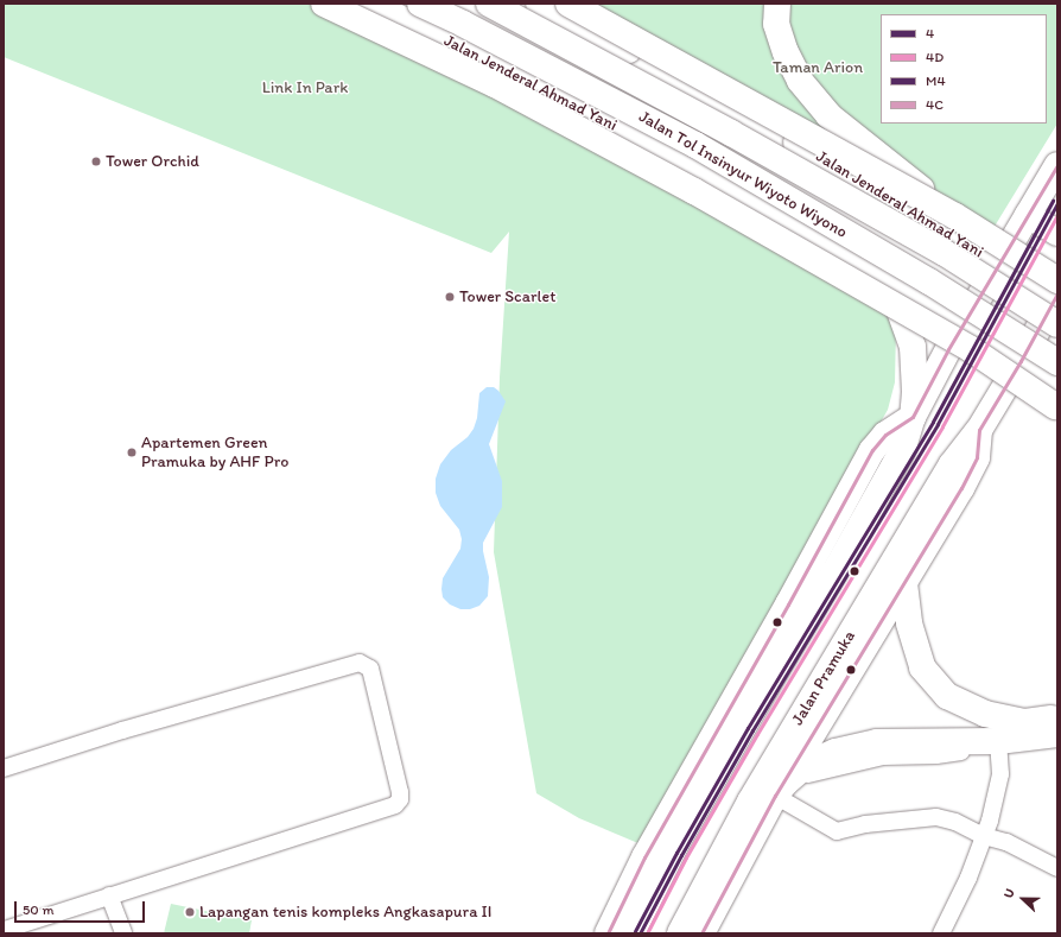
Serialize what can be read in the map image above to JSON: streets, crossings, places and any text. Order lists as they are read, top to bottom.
{
  "streets": {
    "main road": ["Jalan Jenderal Ahmad Yani", "Jalan Tol Insinyur Wiyoto Wiyono", "Jalan Pramuka"]
  },
  "crossings": [
    ["Jalan Jenderal Ahmad Yani", "Jalan Tol Insinyur Wiyoto Wiyono"],
    ["Jalan Jenderal Ahmad Yani", "Jalan Pramuka"],
    ["Jalan Tol Insinyur Wiyoto Wiyono", "Jalan Pramuka"]
  ],
  "parks": ["Taman Arion", "Link In Park"],
  "places": [
    "Tower Orchid",
    "Tower Scarlet",
    "Apartemen Green Pramuka by AHF Pro",
    "Lapangan tenis kompleks Angkasapura II"
  ],
  "lines": [
    "transit line 4C",
    "transit line M4",
    "transit line 4",
    "transit line 4D"
  ],
  "legend": [
    "4",
    "4D",
    "M4",
    "4C"
  ],
  "scale_bar": "50 m",
  "north": "left"
}
